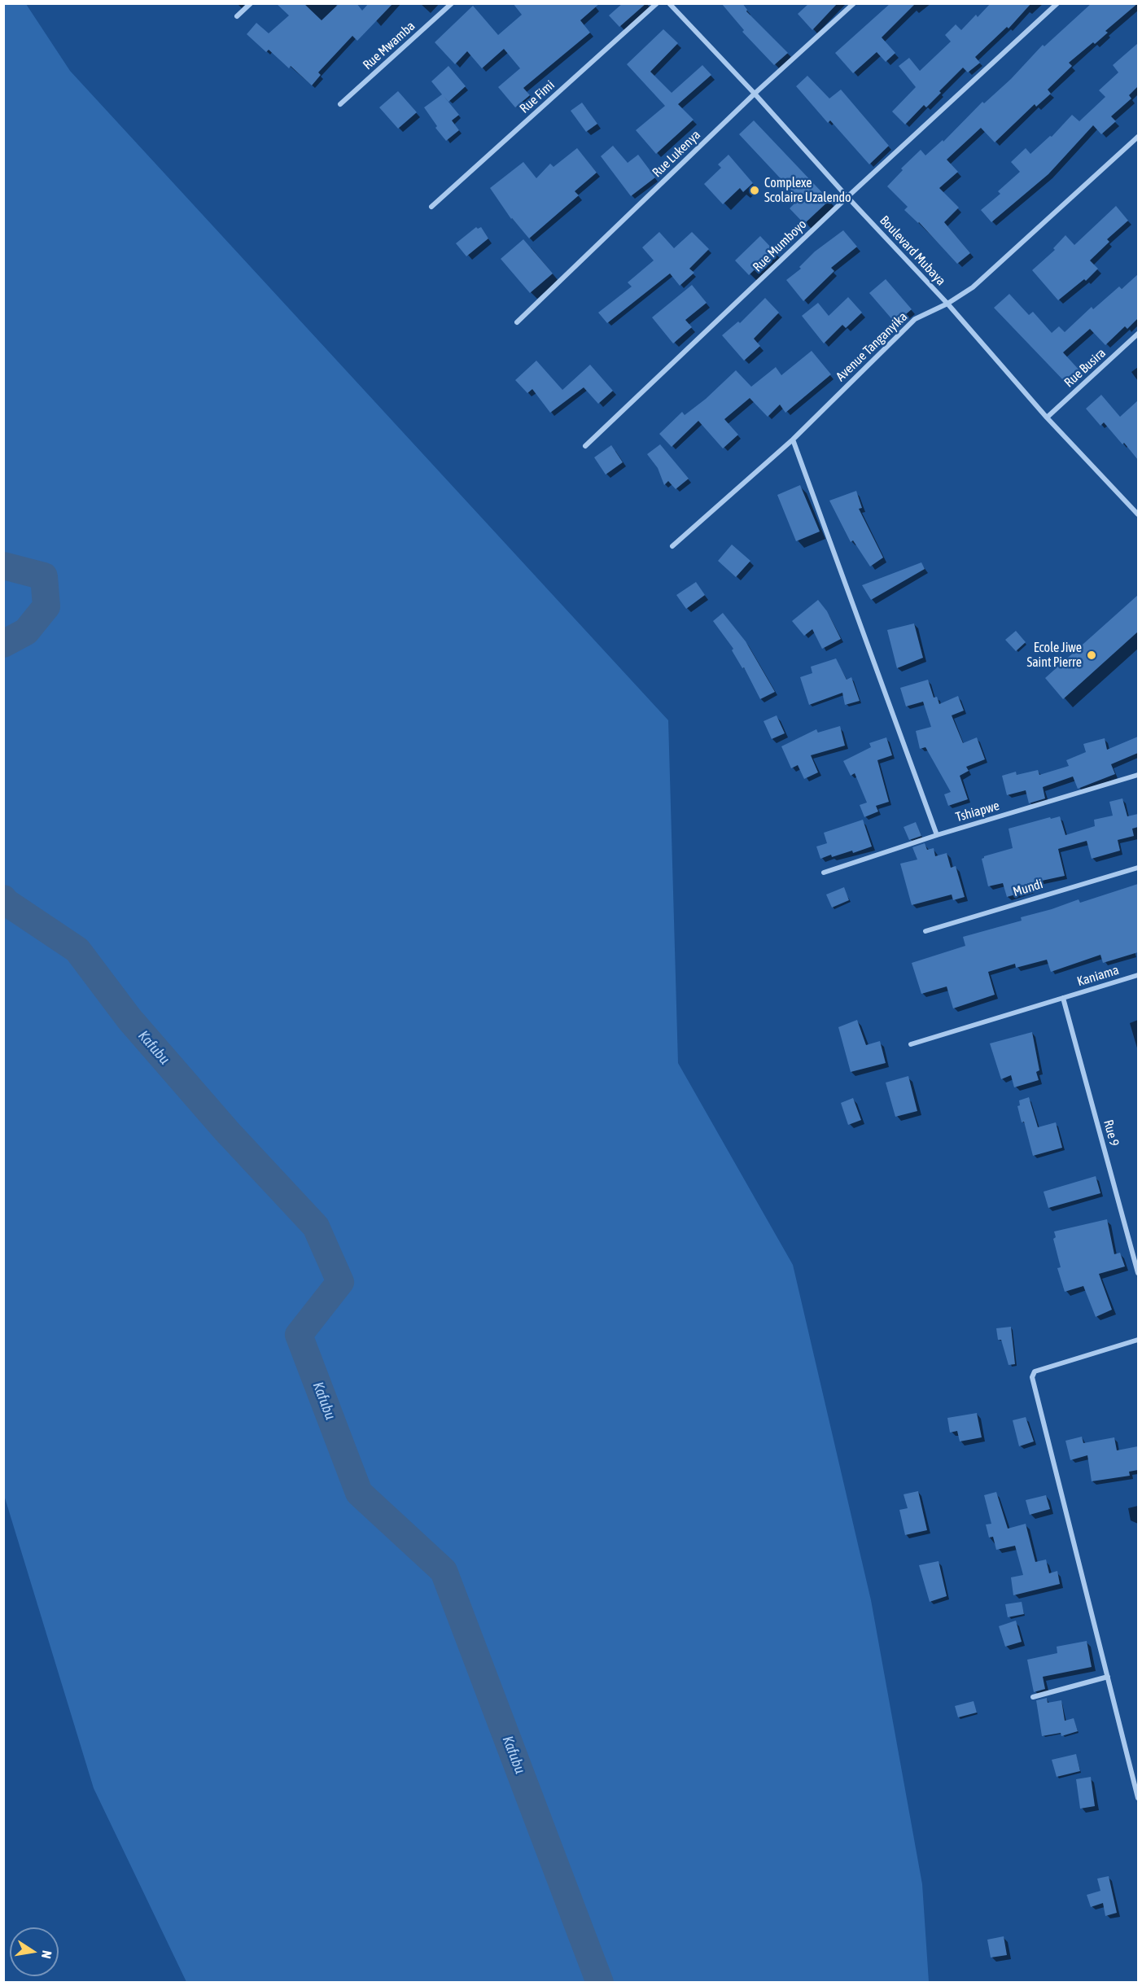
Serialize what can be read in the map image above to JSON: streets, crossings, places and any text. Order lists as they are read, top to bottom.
{
  "streets": {
    "street": [
      "Rue Mwamba",
      "Rue Fimi",
      "Rue Lukenya",
      "Rue Mumboyo",
      "Boulevard Mubaya",
      "Avenue Tanganyika",
      "Rue Busira",
      "Tshiapwe",
      "Mundi",
      "Kaniama",
      "Rue 9"
    ]
  },
  "crossings": [
    ["Rue Lukenya", "Boulevard Mubaya"],
    ["Rue Mumboyo", "Boulevard Mubaya"],
    ["Boulevard Mubaya", "Avenue Tanganyika"],
    ["Boulevard Mubaya", "Rue Busira"],
    ["Kaniama", "Rue 9"]
  ],
  "water": ["Kafubu"],
  "places": ["Complexe Scolaire Uzalendo", "Ecole Jiwe Saint Pierre"],
  "north": "right"
}
